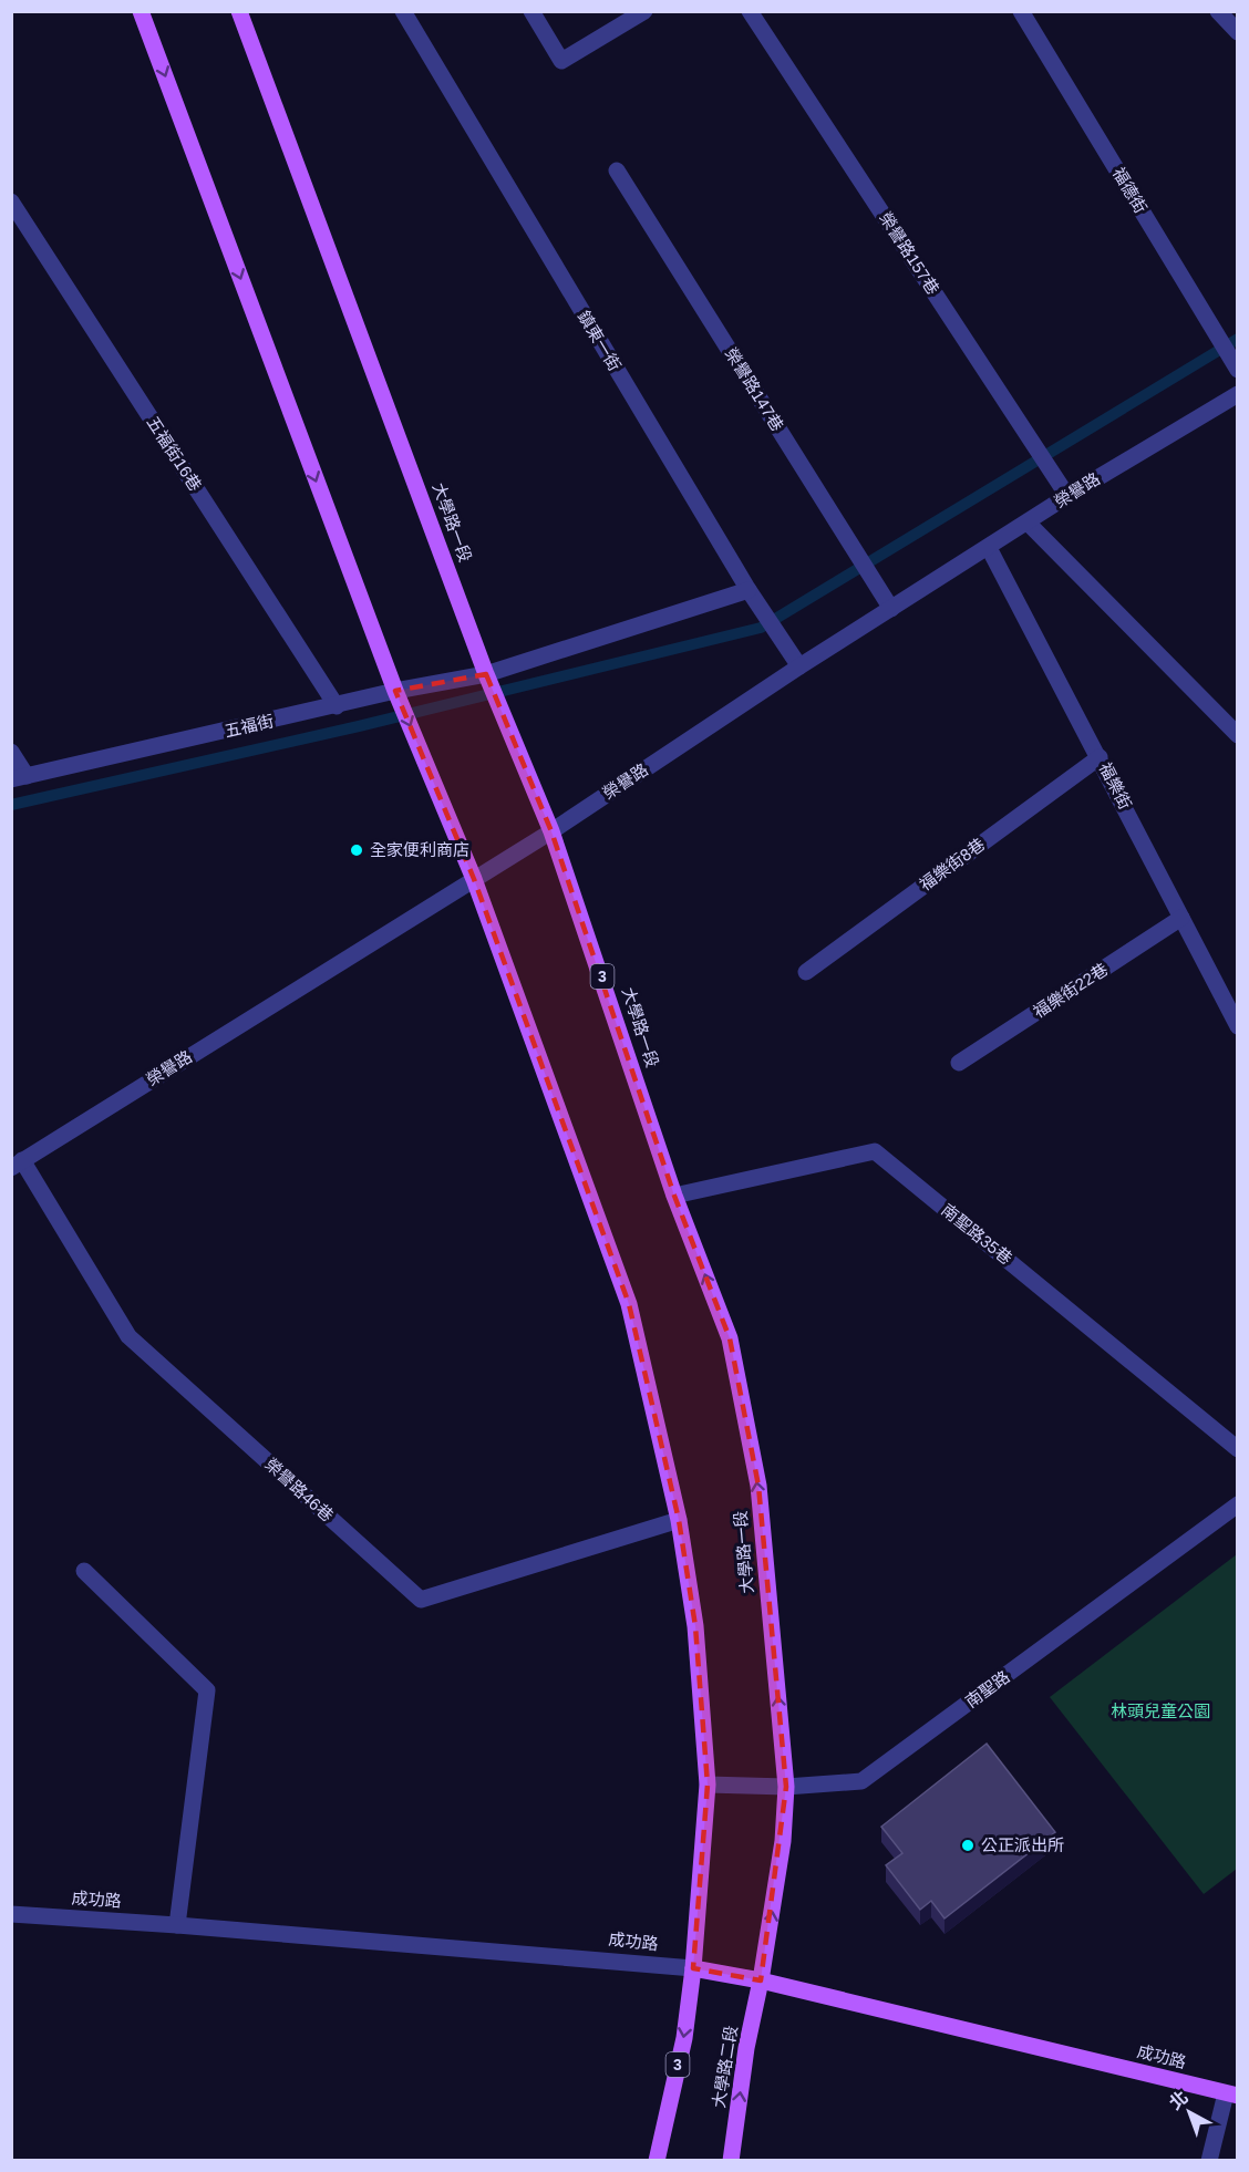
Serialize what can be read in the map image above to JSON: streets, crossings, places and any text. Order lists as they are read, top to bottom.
{
  "streets": {
    "main road": [
      "大學路一段",
      "3",
      "成功路",
      "大學路二段"
    ],
    "street": [
      "福德街",
      "榮譽路157巷",
      "鎮東一街",
      "榮譽路147巷",
      "五福街16巷",
      "榮譽路",
      "五福街",
      "福樂街",
      "福樂街8巷",
      "福樂街22巷",
      "南聖路35巷",
      "榮譽路46巷",
      "南聖路"
    ]
  },
  "crossings": [
    ["榮譽路157巷", "榮譽路"],
    ["鎮東一街", "榮譽路"],
    ["鎮東一街", "五福街"],
    ["榮譽路147巷", "榮譽路"],
    ["五福街16巷", "五福街"],
    ["榮譽路", "大學路一段"],
    ["榮譽路", "福樂街"],
    ["榮譽路", "3"],
    ["榮譽路", "榮譽路46巷"],
    ["大學路一段", "五福街"],
    ["大學路一段", "南聖路35巷"],
    ["大學路一段", "南聖路"],
    ["大學路一段", "成功路"],
    ["大學路一段", "大學路二段"],
    ["五福街", "3"],
    ["福樂街", "福樂街8巷"],
    ["福樂街", "福樂街22巷"],
    ["3", "榮譽路46巷"],
    ["3", "南聖路"],
    ["3", "成功路"],
    ["成功路", "大學路二段"]
  ],
  "parks": ["林頭兒童公園"],
  "places": ["全家便利商店", "公正派出所"],
  "north": "top left"
}
